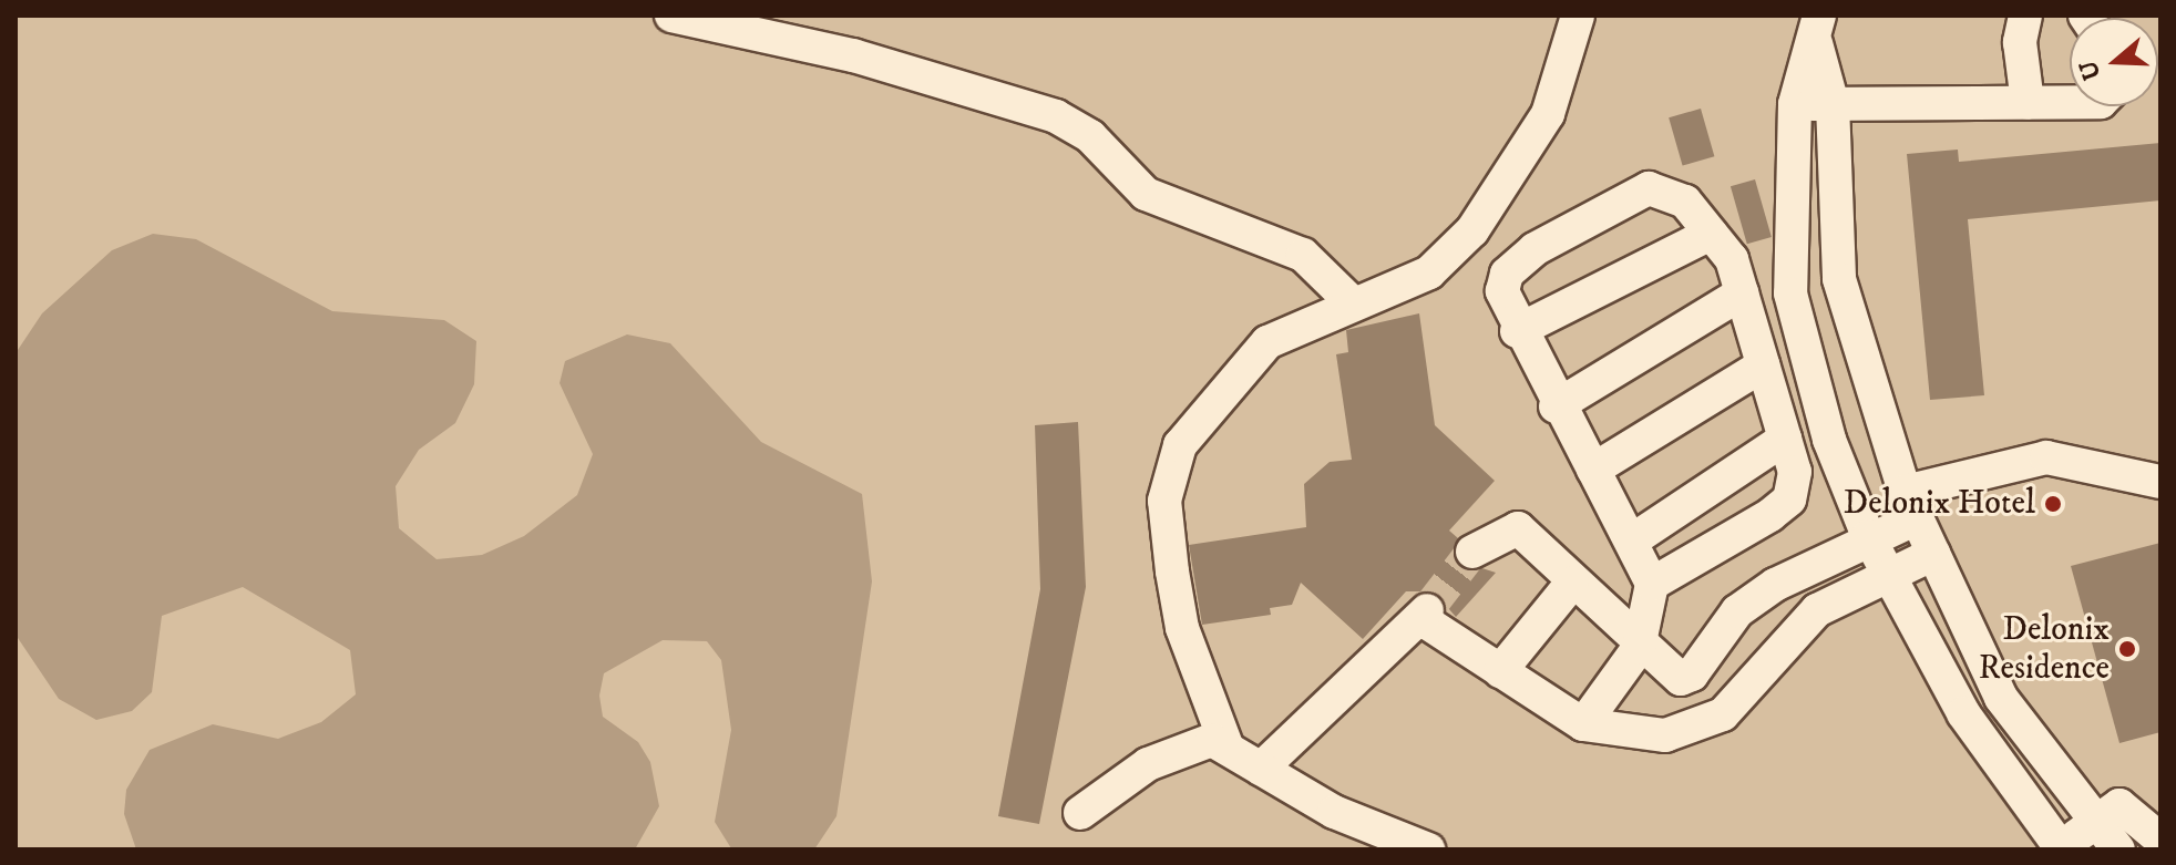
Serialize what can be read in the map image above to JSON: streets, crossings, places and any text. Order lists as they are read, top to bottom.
{
  "places": ["Delonix Hotel", "Delonix Residence"],
  "north": "left"
}
